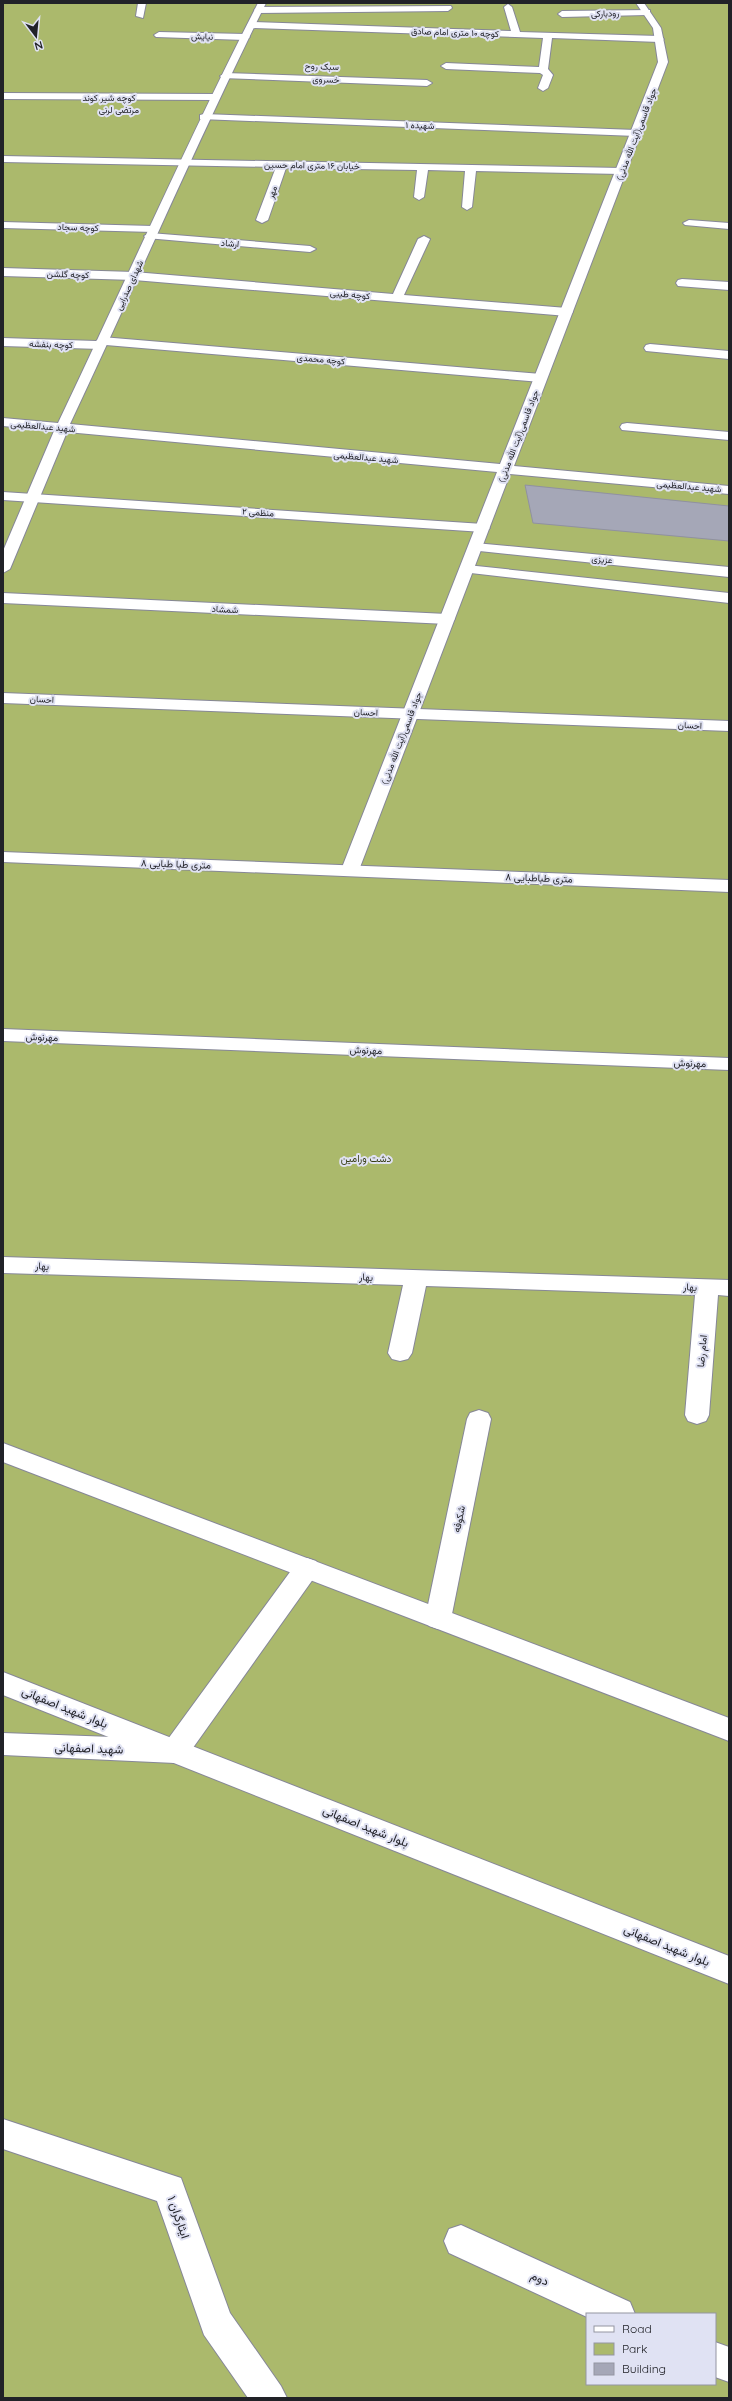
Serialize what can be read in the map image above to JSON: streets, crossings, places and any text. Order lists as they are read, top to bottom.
{
  "streets": {
    "street": [
      "رودبارکی",
      "کوچه ۱۰ متری امام صادق",
      "نیایش",
      "خسروی",
      "کوچه شیر کوند",
      "شهیده ۱",
      "جواد قاسمی(آیت الله مدنی)",
      "خیابان ۱۶ متری امام حسین",
      "مهر",
      "کوچه سجاد",
      "ارشاد",
      "کوچه گلشن",
      "شهدای صدرایی",
      "کوچه طیبی",
      "کوچه بنفشه",
      "کوچه محمدی",
      "شهید عبدالعظیمی",
      "منظمی ۲",
      "عزیزی",
      "شمشاد",
      "احسان",
      "۸ متری طبا طبایی",
      "۸ متری طباطبایی",
      "مهرنوش",
      "بهار",
      "امام رضا",
      "شکوفه",
      "بلوار شهید اصفهانی",
      "شهید اصفهانی",
      "ایثارگران ۱",
      "دوم"
    ]
  },
  "crossings": [
    ["رودبارکی", "جواد قاسمی(آیت الله مدنی)"],
    ["کوچه ۱۰ متری امام صادق", "جواد قاسمی(آیت الله مدنی)"],
    ["کوچه ۱۰ متری امام صادق", "شهدای صدرایی"],
    ["نیایش", "شهدای صدرایی"],
    ["خسروی", "شهدای صدرایی"],
    ["کوچه شیر کوند", "شهدای صدرایی"],
    ["شهیده ۱", "جواد قاسمی(آیت الله مدنی)"],
    ["شهیده ۱", "شهدای صدرایی"],
    ["جواد قاسمی(آیت الله مدنی)", "خیابان ۱۶ متری امام حسین"],
    ["جواد قاسمی(آیت الله مدنی)", "کوچه طیبی"],
    ["جواد قاسمی(آیت الله مدنی)", "کوچه محمدی"],
    ["جواد قاسمی(آیت الله مدنی)", "شهید عبدالعظیمی"],
    ["جواد قاسمی(آیت الله مدنی)", "منظمی ۲"],
    ["جواد قاسمی(آیت الله مدنی)", "عزیزی"],
    ["جواد قاسمی(آیت الله مدنی)", "شمشاد"],
    ["جواد قاسمی(آیت الله مدنی)", "احسان"],
    ["جواد قاسمی(آیت الله مدنی)", "۸ متری طبا طبایی"],
    ["جواد قاسمی(آیت الله مدنی)", "۸ متری طباطبایی"],
    ["خیابان ۱۶ متری امام حسین", "مهر"],
    ["خیابان ۱۶ متری امام حسین", "شهدای صدرایی"],
    ["کوچه سجاد", "ارشاد"],
    ["کوچه سجاد", "شهدای صدرایی"],
    ["ارشاد", "شهدای صدرایی"],
    ["کوچه گلشن", "شهدای صدرایی"],
    ["کوچه گلشن", "کوچه طیبی"],
    ["شهدای صدرایی", "کوچه طیبی"],
    ["شهدای صدرایی", "کوچه بنفشه"],
    ["شهدای صدرایی", "کوچه محمدی"],
    ["شهدای صدرایی", "شهید عبدالعظیمی"],
    ["شهدای صدرایی", "منظمی ۲"],
    ["کوچه بنفشه", "کوچه محمدی"],
    ["۸ متری طبا طبایی", "۸ متری طباطبایی"],
    ["بهار", "امام رضا"],
    ["بلوار شهید اصفهانی", "شهید اصفهانی"]
  ],
  "parks": ["دشت ورامین"],
  "legend": ["Road", "Park", "Building"],
  "north": "bottom"
}
